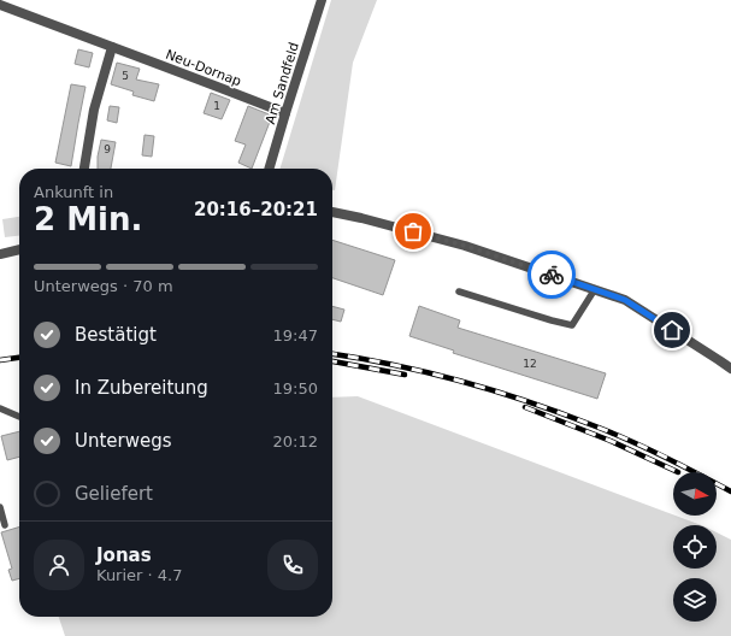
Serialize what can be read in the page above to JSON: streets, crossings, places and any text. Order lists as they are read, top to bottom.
{
  "streets": {
    "street": ["Neu-Dornap", "Am Sandfeld"]
  },
  "crossings": [
    ["Neu-Dornap", "Am Sandfeld"]
  ],
  "house_numbers": [
    "5",
    "1",
    "9",
    "12"
  ],
  "north": "right",
  "page": {
    "heading": ["2 Min.", "Ankunft in", "20:16–20:21"],
    "panel": ["Jonas", "Kurier · 4.7"],
    "bar": "Unterwegs · 70 m",
    "list": [
      ["Bestätigt", "19:47"],
      ["In Zubereitung", "19:50"],
      ["Unterwegs", "20:12"],
      "Geliefert"
    ]
  }
}
